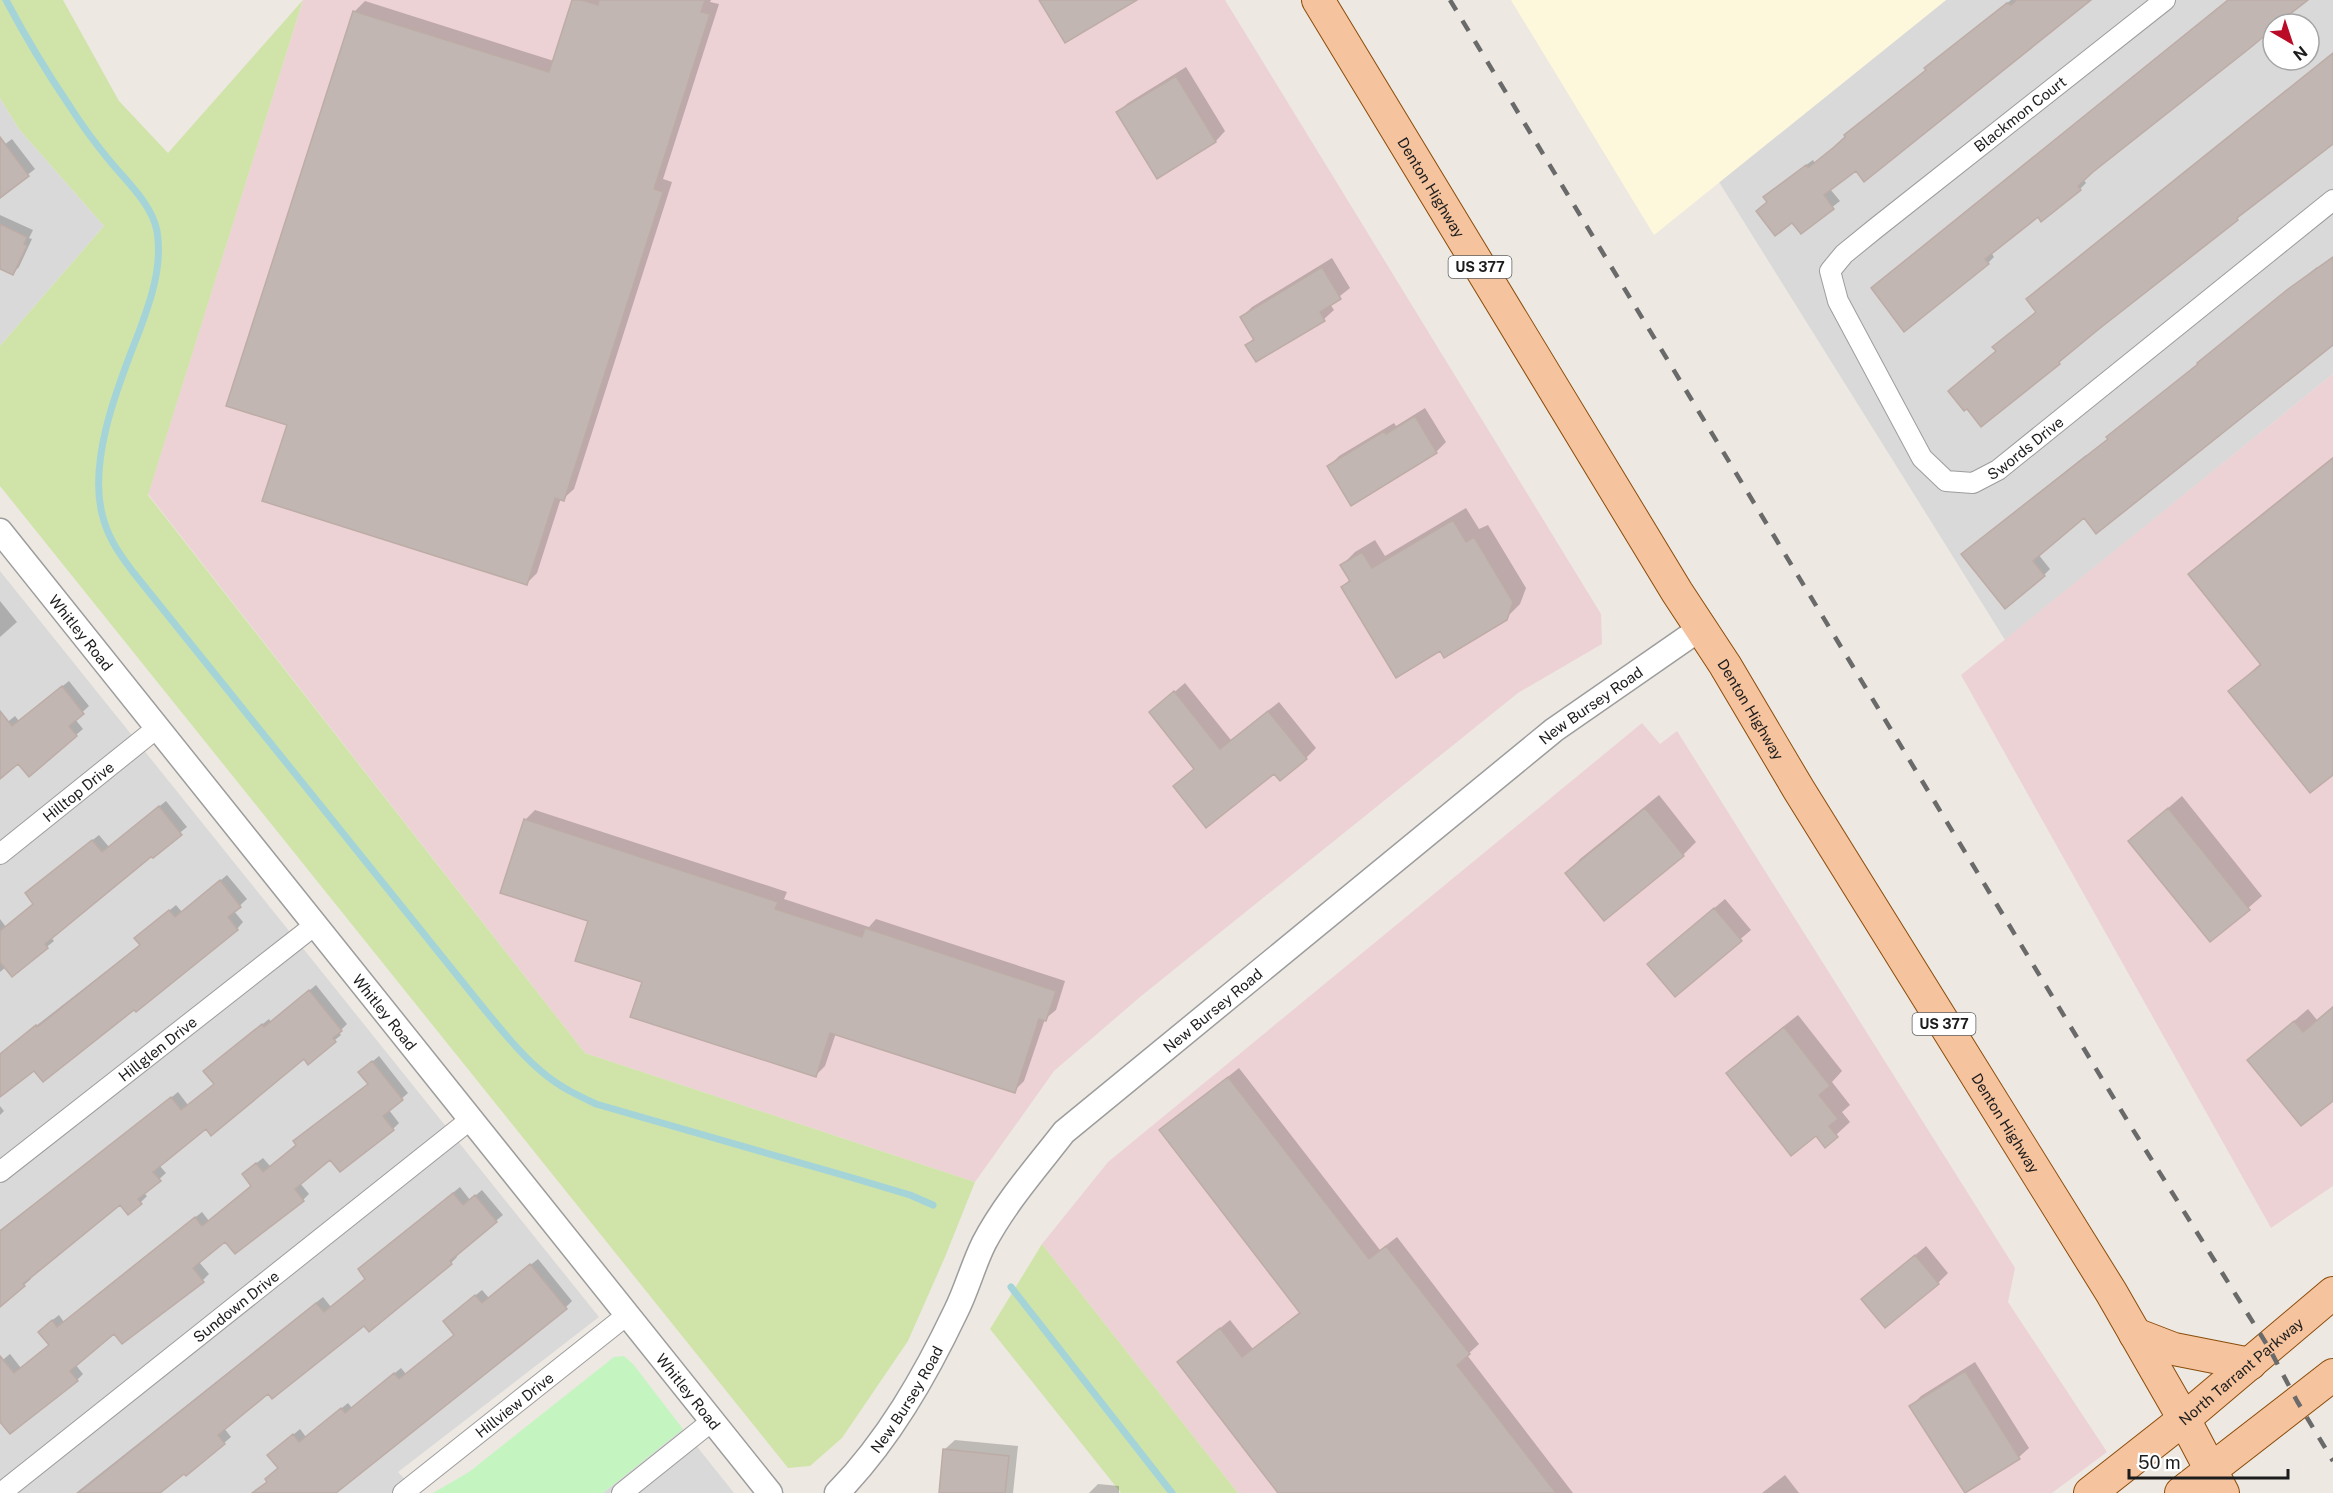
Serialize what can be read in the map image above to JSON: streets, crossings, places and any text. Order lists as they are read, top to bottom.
{
  "streets": {
    "main road": ["Denton Highway", "US 377", "North Tarrant Parkway"],
    "street": [
      "Blackmon Court",
      "Swords Drive",
      "Whitley Road",
      "New Bursey Road",
      "Hilltop Drive",
      "Hillglen Drive",
      "Sundown Drive",
      "Hillview Drive"
    ]
  },
  "crossings": [
    ["Blackmon Court", "Swords Drive"],
    ["Denton Highway", "US 377"],
    ["Denton Highway", "New Bursey Road"],
    ["Denton Highway", "North Tarrant Parkway"],
    ["US 377", "North Tarrant Parkway"],
    ["Whitley Road", "Hilltop Drive"],
    ["Whitley Road", "Hillglen Drive"],
    ["Whitley Road", "Sundown Drive"],
    ["Whitley Road", "Hillview Drive"]
  ],
  "scale_bar": "50 m",
  "north": "bottom right"
}
